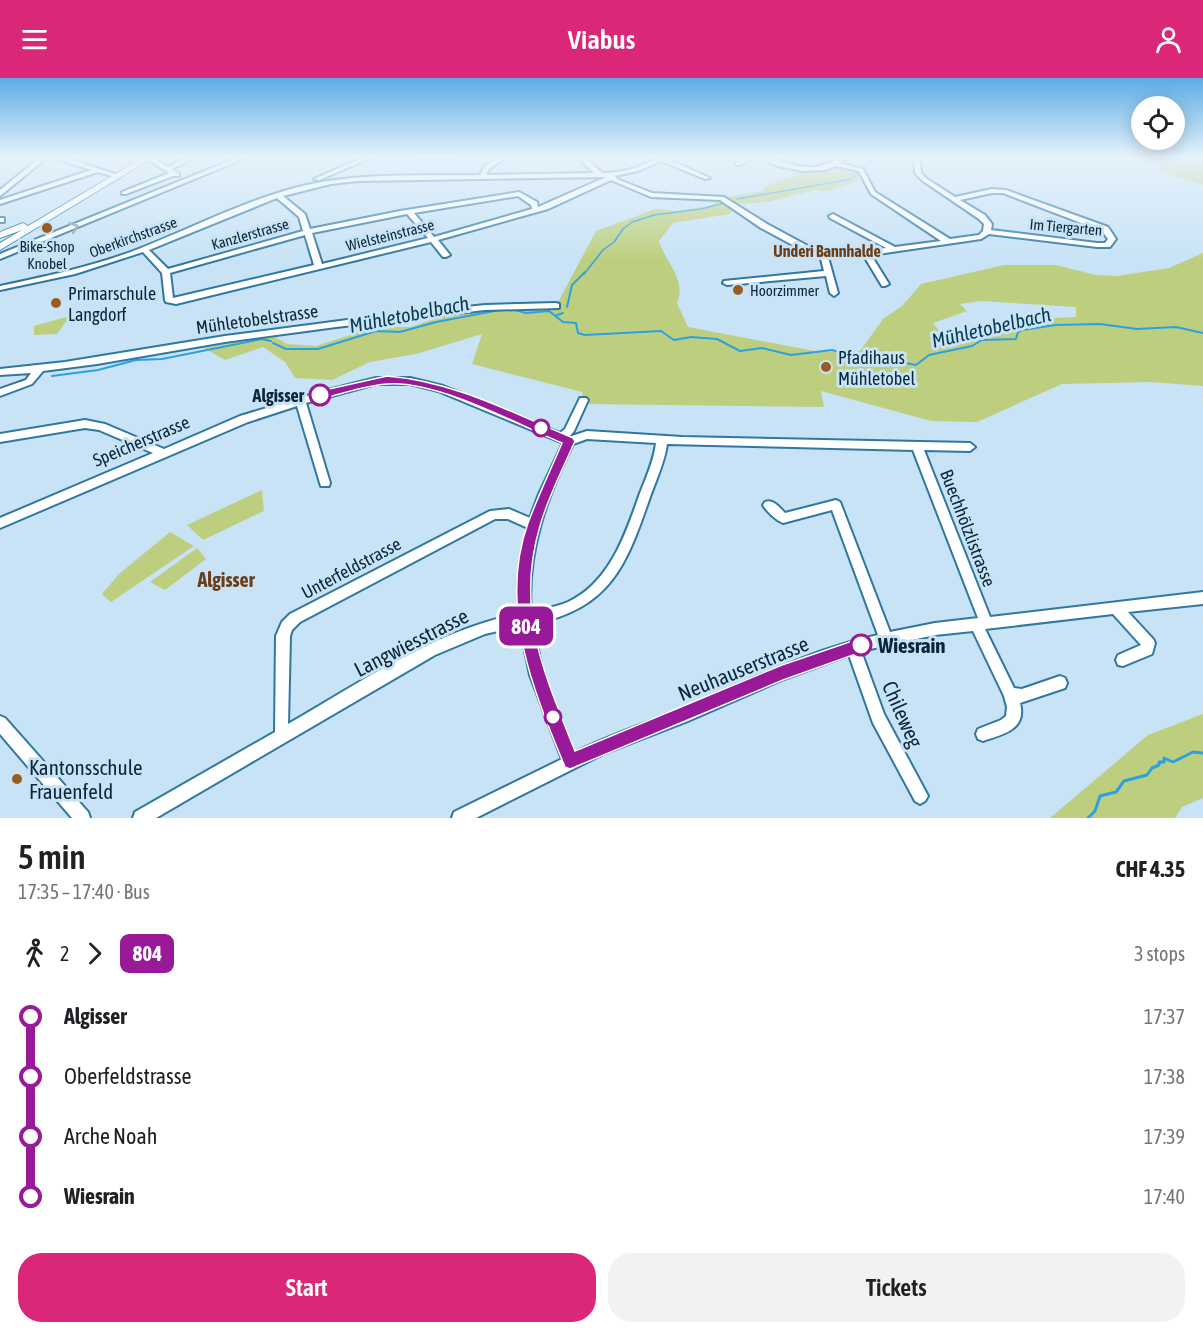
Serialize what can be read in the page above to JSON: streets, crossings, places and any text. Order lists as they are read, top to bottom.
{
  "streets": {
    "street": [
      "Im Tiergarten",
      "Kanzlerstrasse",
      "Wielsteinstrasse",
      "Oberkirchstrasse",
      "Mühletobelstrasse",
      "Speicherstrasse",
      "Buechhölzlistrasse",
      "Unterfeldstrasse",
      "Langwiesstrasse",
      "Neuhauserstrasse",
      "Chileweg"
    ]
  },
  "crossings": [
    ["Kanzlerstrasse", "Wielsteinstrasse"],
    ["Buechhölzlistrasse", "Neuhauserstrasse"],
    ["Unterfeldstrasse", "Langwiesstrasse"],
    ["Neuhauserstrasse", "Chileweg"]
  ],
  "districts": ["Underi Bannhalde", "Algisser"],
  "water": ["Mühletobelbach"],
  "places": [
    "Bike-Shop Knobel",
    "Hoorzimmer",
    "Primarschule Langdorf",
    "Pfadihaus Mühletobel",
    "Algisser",
    "Wiesrain",
    "Kantonsschule Frauenfeld"
  ],
  "lines": ["bus line 804"],
  "page": {
    "header": "Viabus",
    "on_map": "804",
    "heading": ["5 min", "17:35 – 17:40 · Bus", "CHF 4.35"],
    "legs": ["2", "804", "3 stops"],
    "list": [
      {
        "name": "Algisser",
        "value": "17:37"
      },
      {
        "name": "Oberfeldstrasse",
        "value": "17:38"
      },
      {
        "name": "Arche Noah",
        "value": "17:39"
      },
      {
        "name": "Wiesrain",
        "value": "17:40"
      }
    ],
    "buttons": ["Start", "Tickets"]
  }
}
